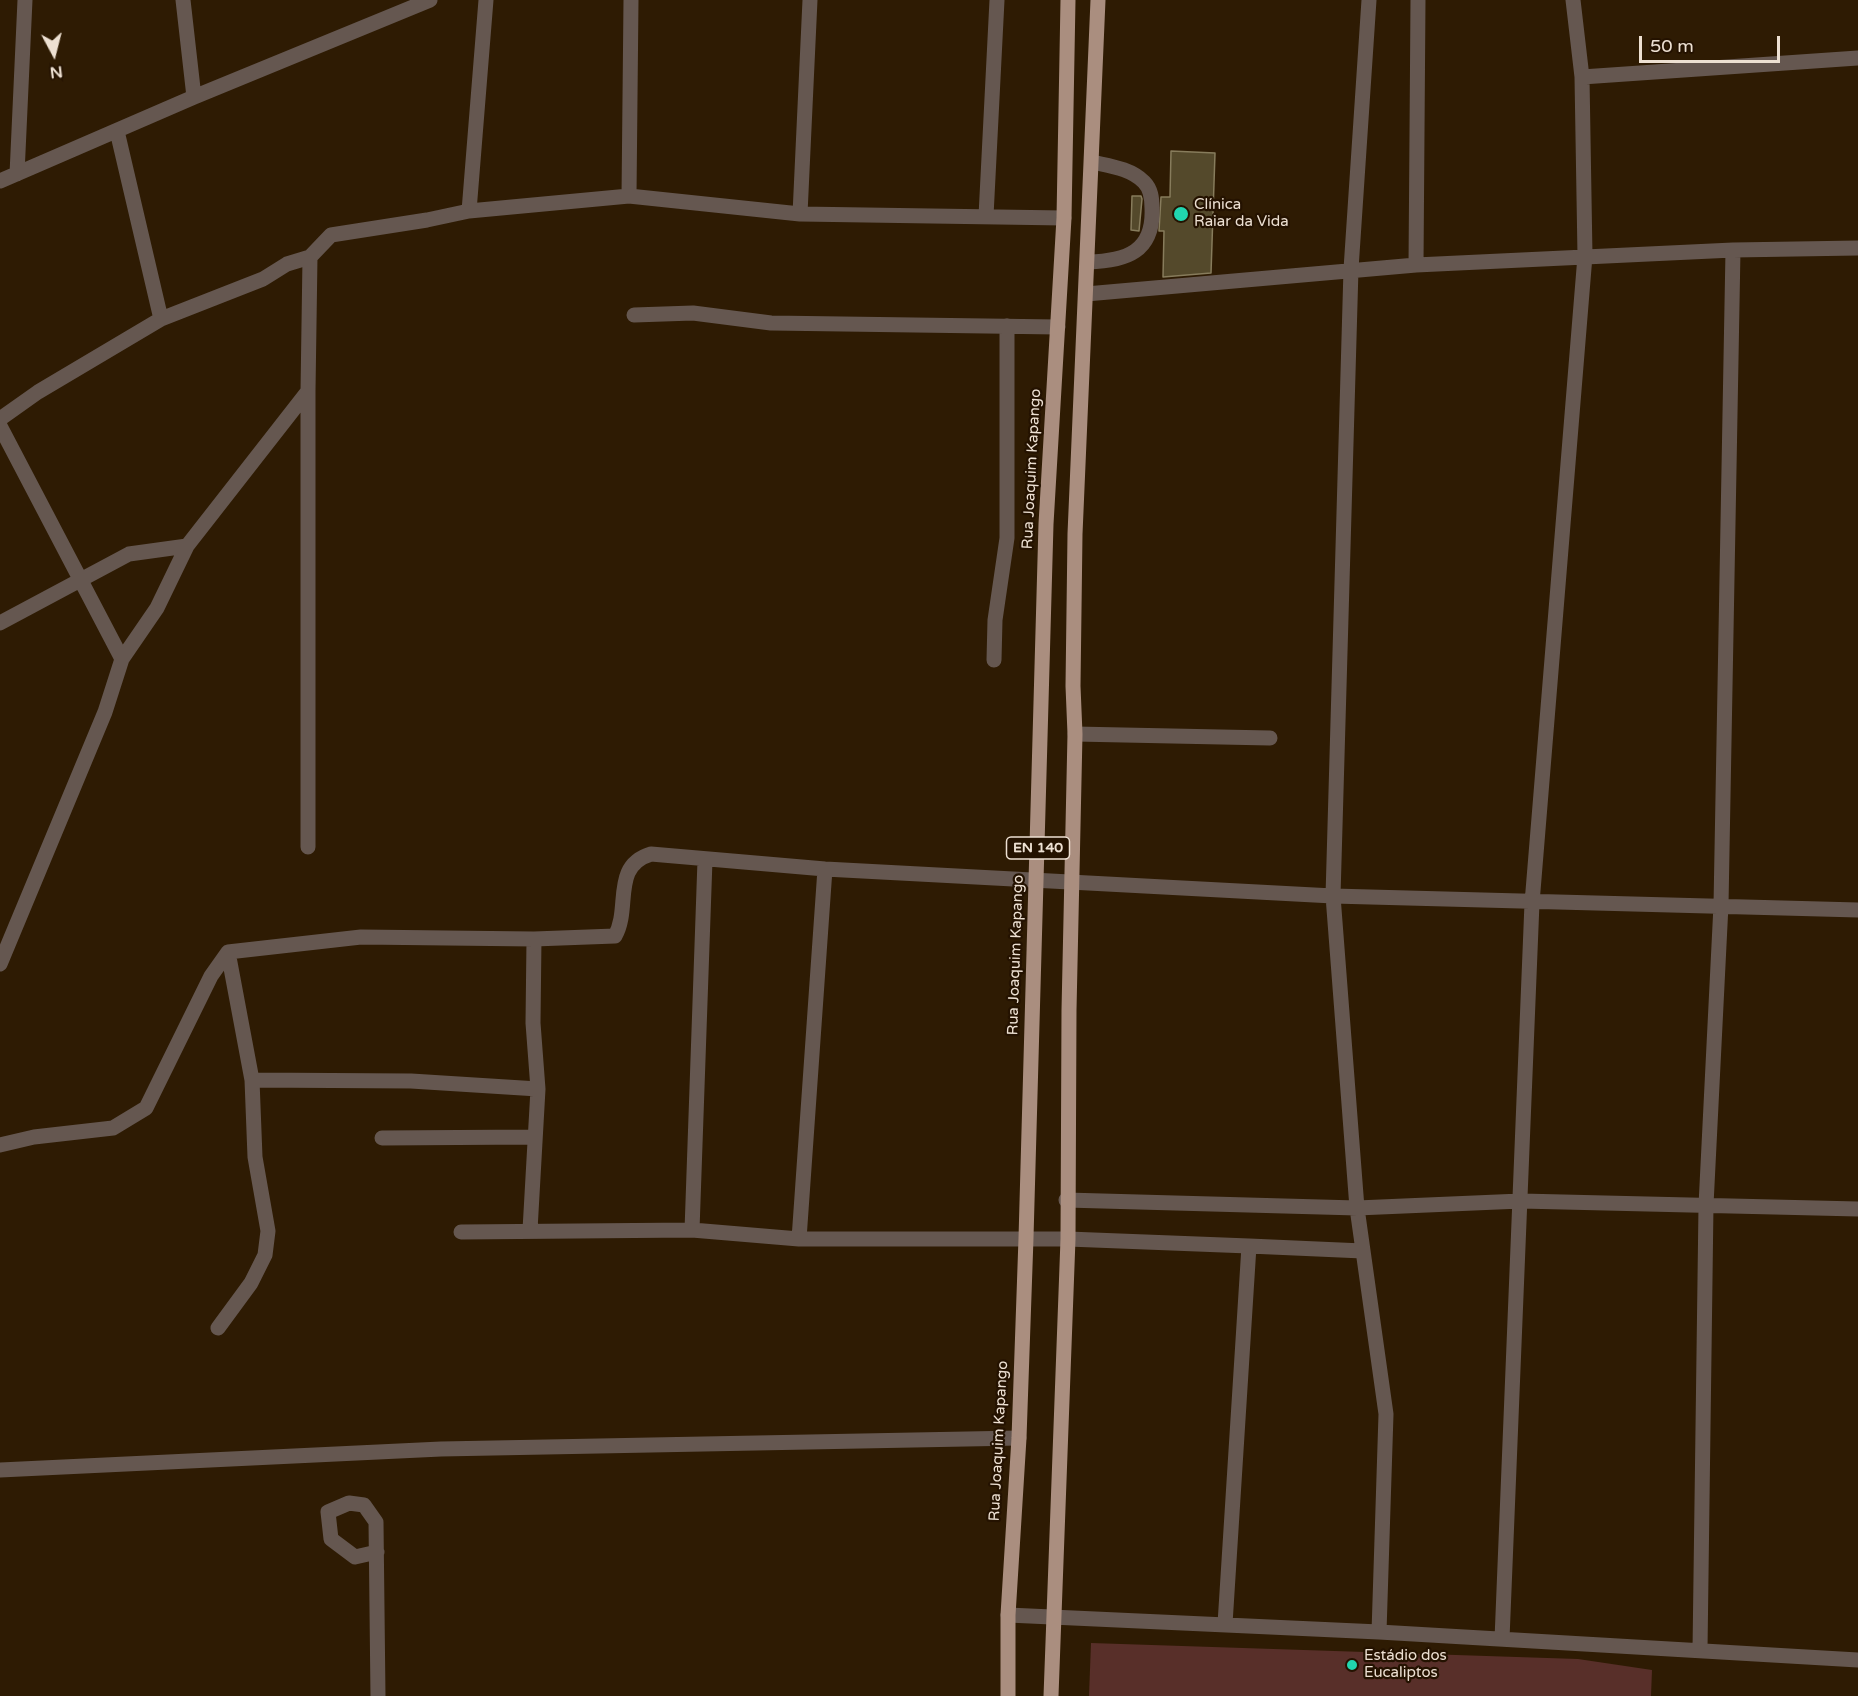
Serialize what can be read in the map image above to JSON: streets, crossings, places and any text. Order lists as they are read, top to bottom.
{
  "streets": {
    "main road": ["Rua Joaquim Kapango", "EN 140"]
  },
  "places": ["Clínica Raiar da Vida", "Estádio dos Eucaliptos"],
  "scale_bar": "50 m",
  "north": "bottom"
}
